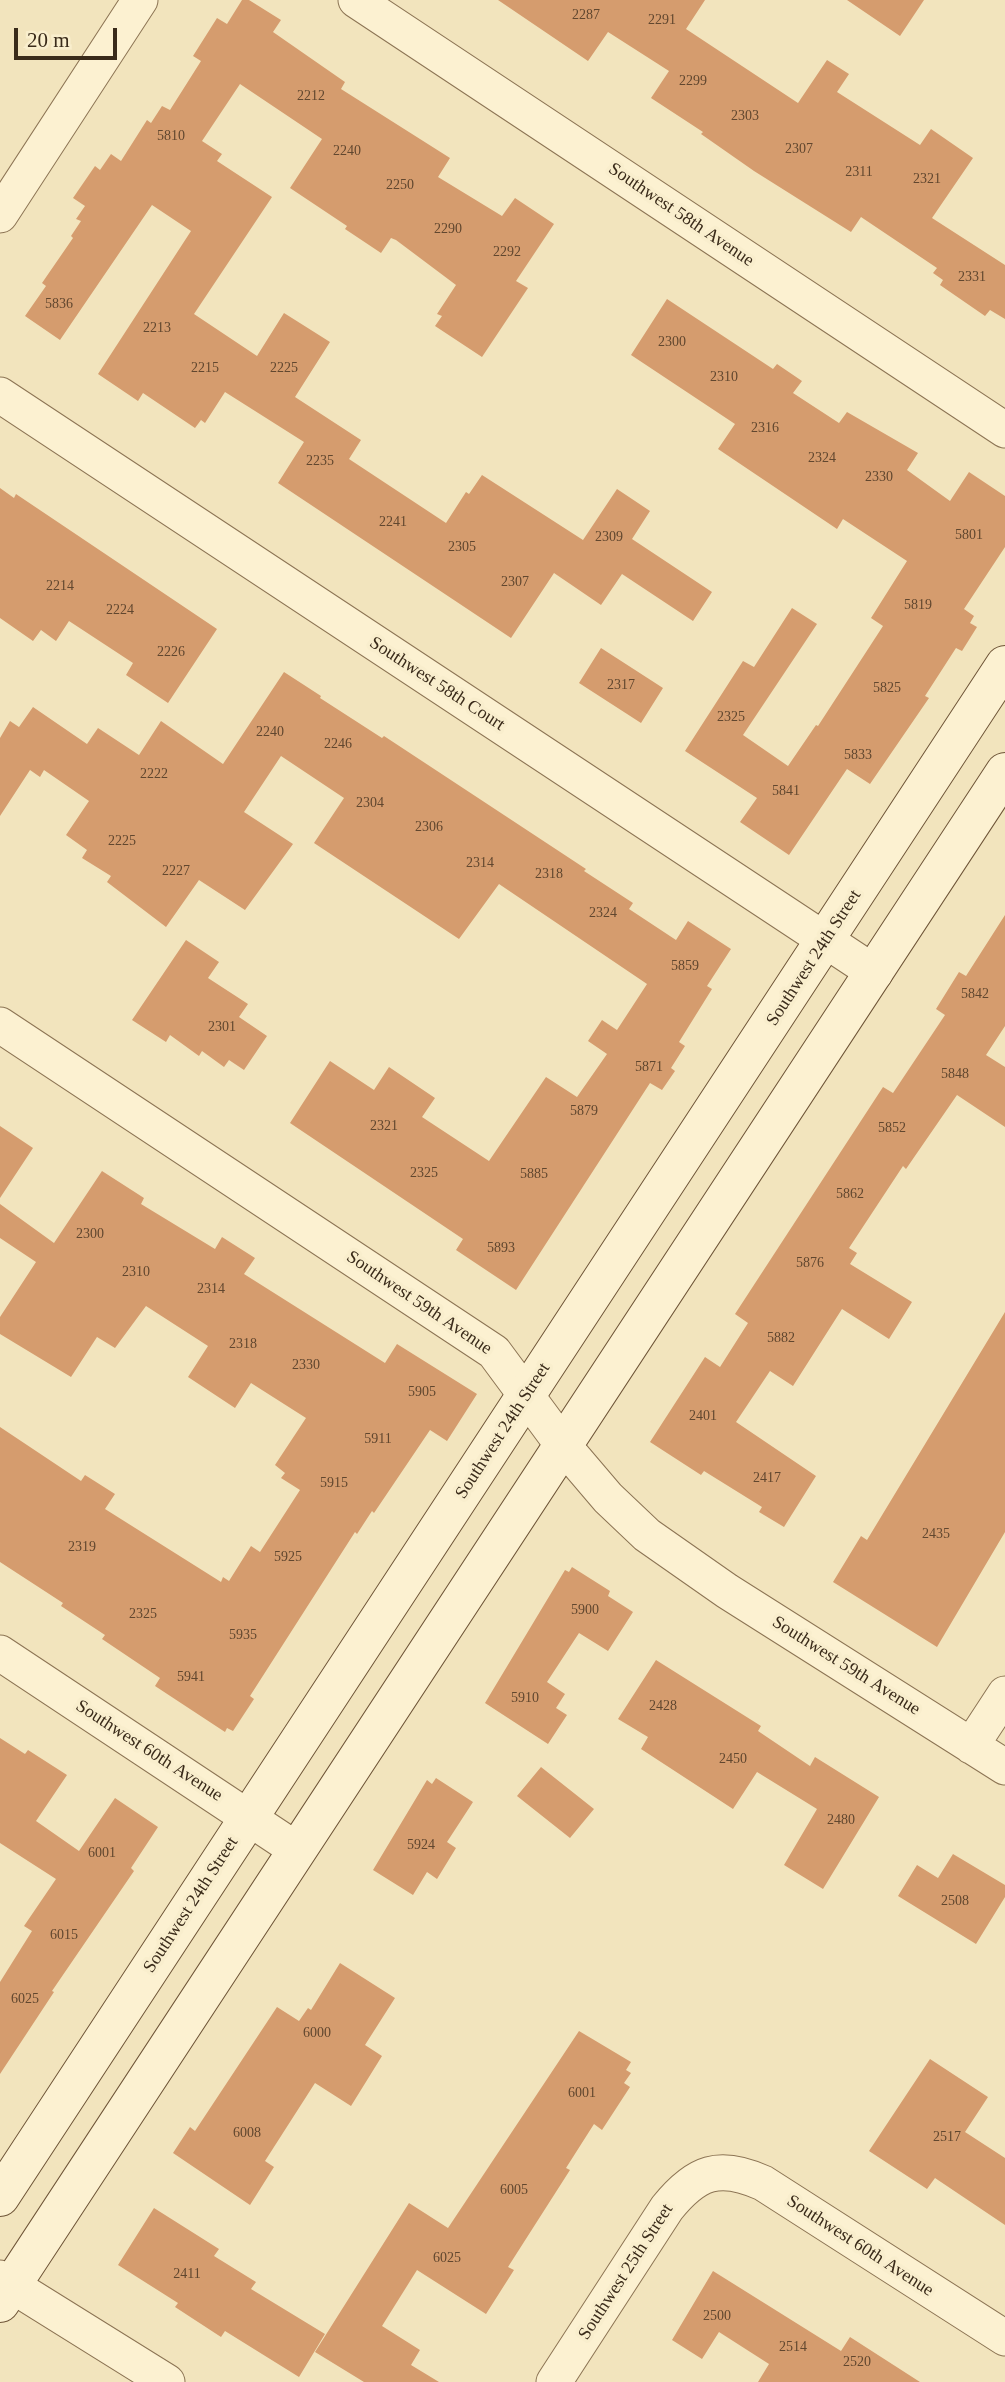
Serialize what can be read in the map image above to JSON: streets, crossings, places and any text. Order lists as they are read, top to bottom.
{
  "streets": {
    "main road": ["Southwest 24th Street"],
    "street": [
      "Southwest 58th Avenue",
      "Southwest 58th Court",
      "Southwest 59th Avenue",
      "Southwest 60th Avenue",
      "Southwest 25th Street"
    ]
  },
  "crossings": [
    ["Southwest 58th Court", "Southwest 24th Street"],
    ["Southwest 24th Street", "Southwest 59th Avenue"],
    ["Southwest 24th Street", "Southwest 60th Avenue"],
    ["Southwest 60th Avenue", "Southwest 25th Street"]
  ],
  "house_numbers": [
    "2287",
    "2291",
    "2299",
    "2212",
    "2303",
    "5810",
    "2307",
    "2240",
    "2311",
    "2321",
    "2250",
    "2290",
    "2292",
    "2331",
    "5836",
    "2213",
    "2300",
    "2215",
    "2225",
    "2310",
    "2316",
    "2324",
    "2235",
    "2330",
    "2241",
    "5801",
    "2309",
    "2305",
    "2307",
    "2214",
    "5819",
    "2224",
    "2226",
    "2317",
    "5825",
    "2325",
    "2240",
    "2246",
    "5833",
    "2222",
    "5841",
    "2304",
    "2306",
    "2225",
    "2314",
    "2227",
    "2318",
    "2324",
    "5859",
    "5842",
    "2301",
    "5871",
    "5848",
    "5879",
    "2321",
    "5852",
    "2325",
    "5885",
    "5862",
    "2300",
    "5893",
    "5876",
    "2310",
    "2314",
    "5882",
    "2318",
    "2330",
    "5905",
    "2401",
    "5911",
    "2417",
    "5915",
    "2435",
    "2319",
    "5925",
    "5900",
    "2325",
    "5935",
    "5941",
    "5910",
    "2428",
    "2450",
    "2480",
    "5924",
    "6001",
    "2508",
    "6015",
    "6025",
    "6000",
    "6001",
    "6008",
    "2517",
    "6005",
    "6025",
    "2411",
    "2500",
    "2514",
    "2520"
  ],
  "scale_bar": "20 m"
}
